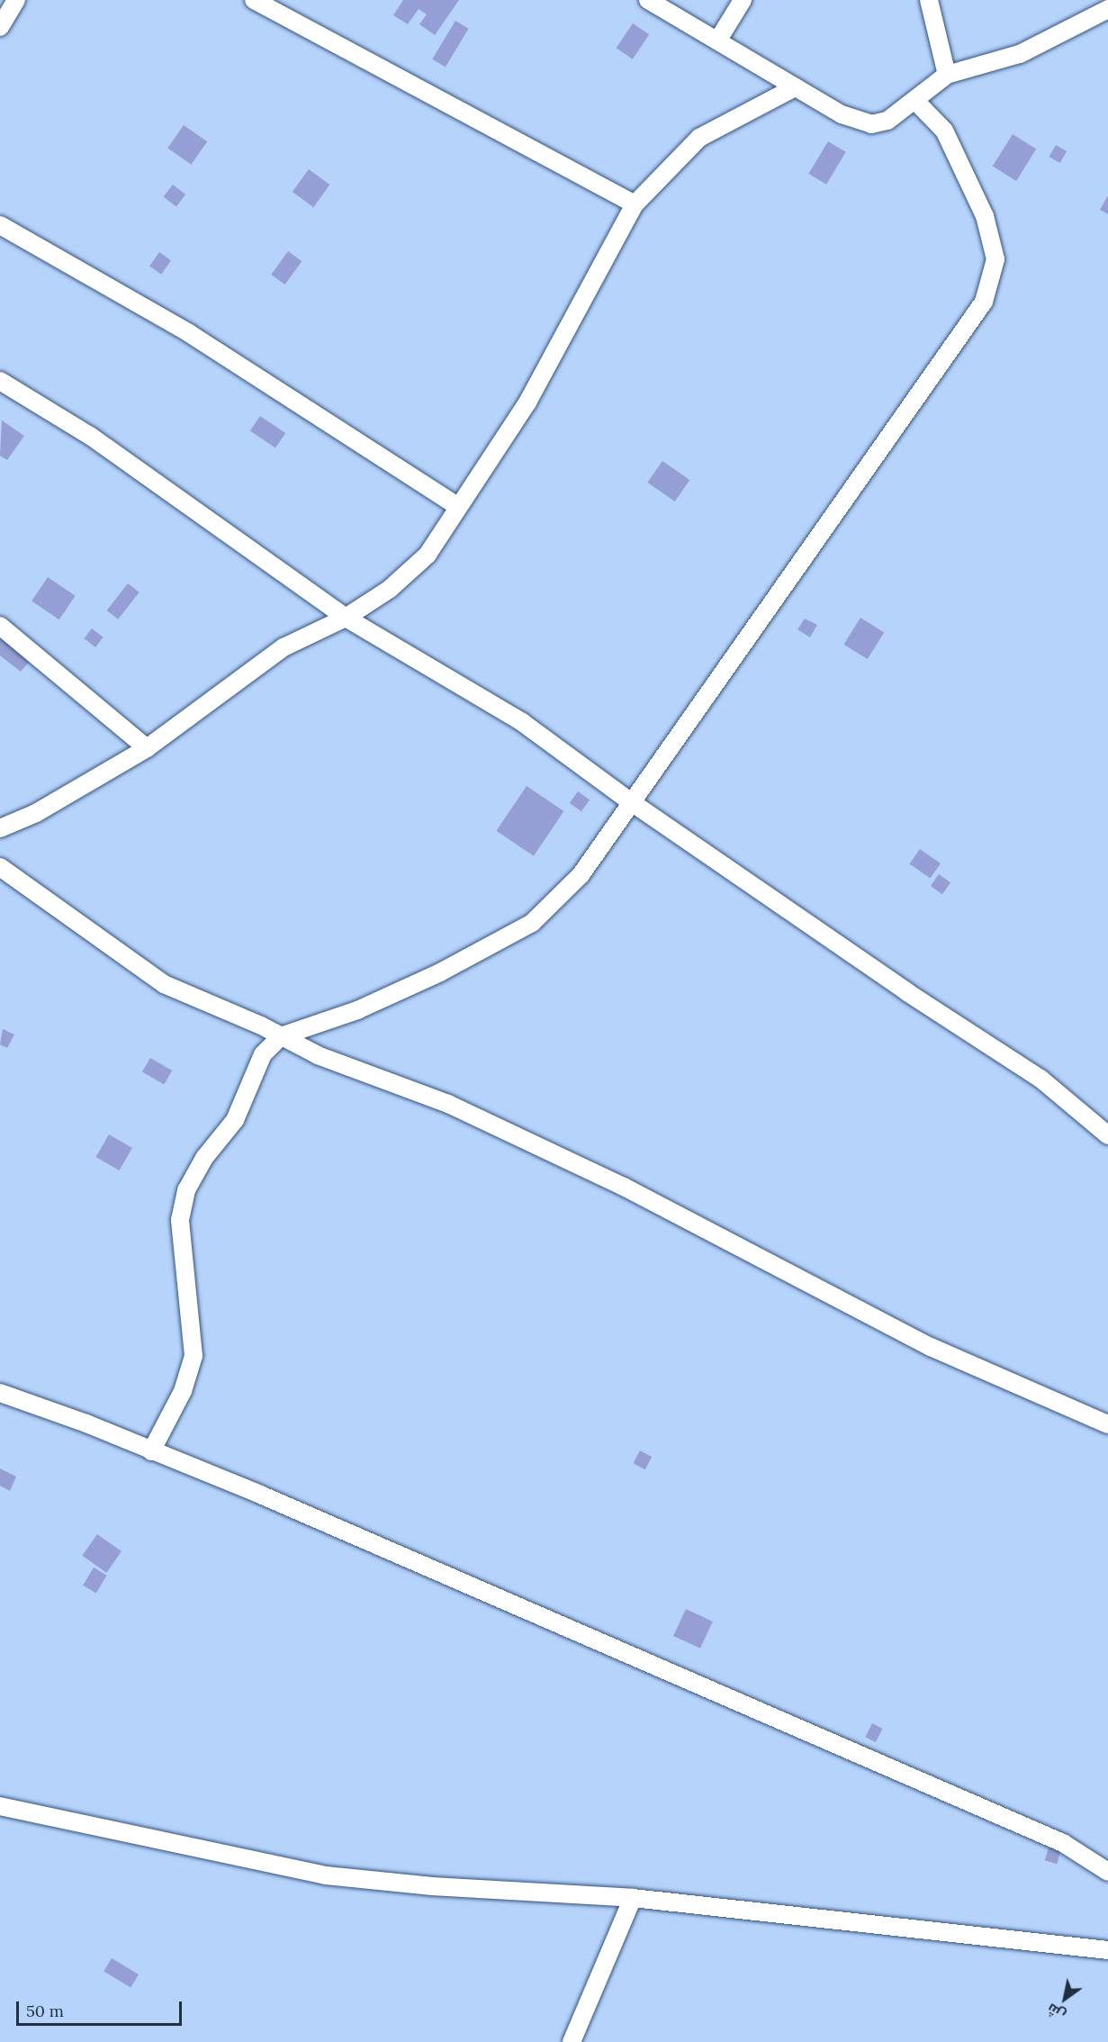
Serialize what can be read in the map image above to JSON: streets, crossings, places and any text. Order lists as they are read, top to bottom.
{
  "scale_bar": "50 m",
  "north": "bottom left"
}
